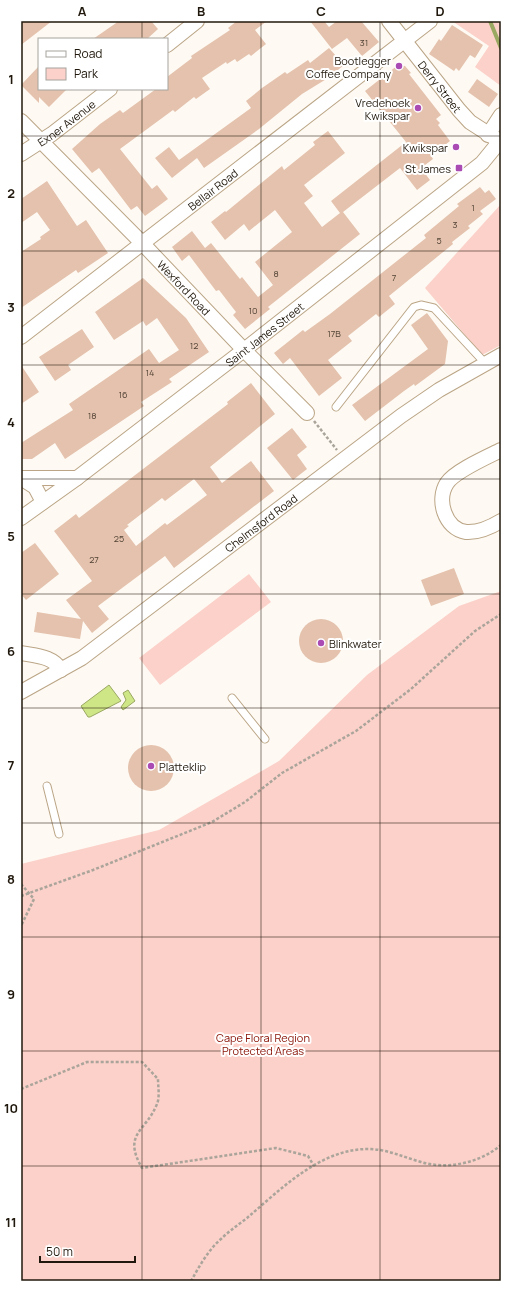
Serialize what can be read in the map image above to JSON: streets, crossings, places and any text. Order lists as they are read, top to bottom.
{
  "streets": {
    "street": [
      "Derry Street",
      "Exner Avenue",
      "Bellair Road",
      "Wexford Road",
      "Saint James Street",
      "Chelmsford Road"
    ]
  },
  "crossings": [
    ["Derry Street", "Bellair Road"],
    ["Derry Street", "Saint James Street"],
    ["Exner Avenue", "Wexford Road"],
    ["Bellair Road", "Wexford Road"],
    ["Wexford Road", "Saint James Street"]
  ],
  "parks": ["Cape Floral Region Protected Areas"],
  "places": {
    "other": [
      "Bootlegger Coffee Company",
      "Vredehoek Kwikspar",
      "Kwikspar",
      "Blinkwater",
      "Platteklip"
    ],
    "transit": ["St James"]
  },
  "house_numbers": [
    "31",
    "1",
    "3",
    "5",
    "8",
    "7",
    "10",
    "17B",
    "12",
    "14",
    "16",
    "18",
    "25",
    "27"
  ],
  "legend": ["Road", "Park"],
  "scale_bar": "50 m",
  "grid": {
    "columns": [
      "A",
      "B",
      "C",
      "D"
    ],
    "rows": [
      "1",
      "2",
      "3",
      "4",
      "5",
      "6",
      "7",
      "8",
      "9",
      "10",
      "11"
    ]
  }
}
